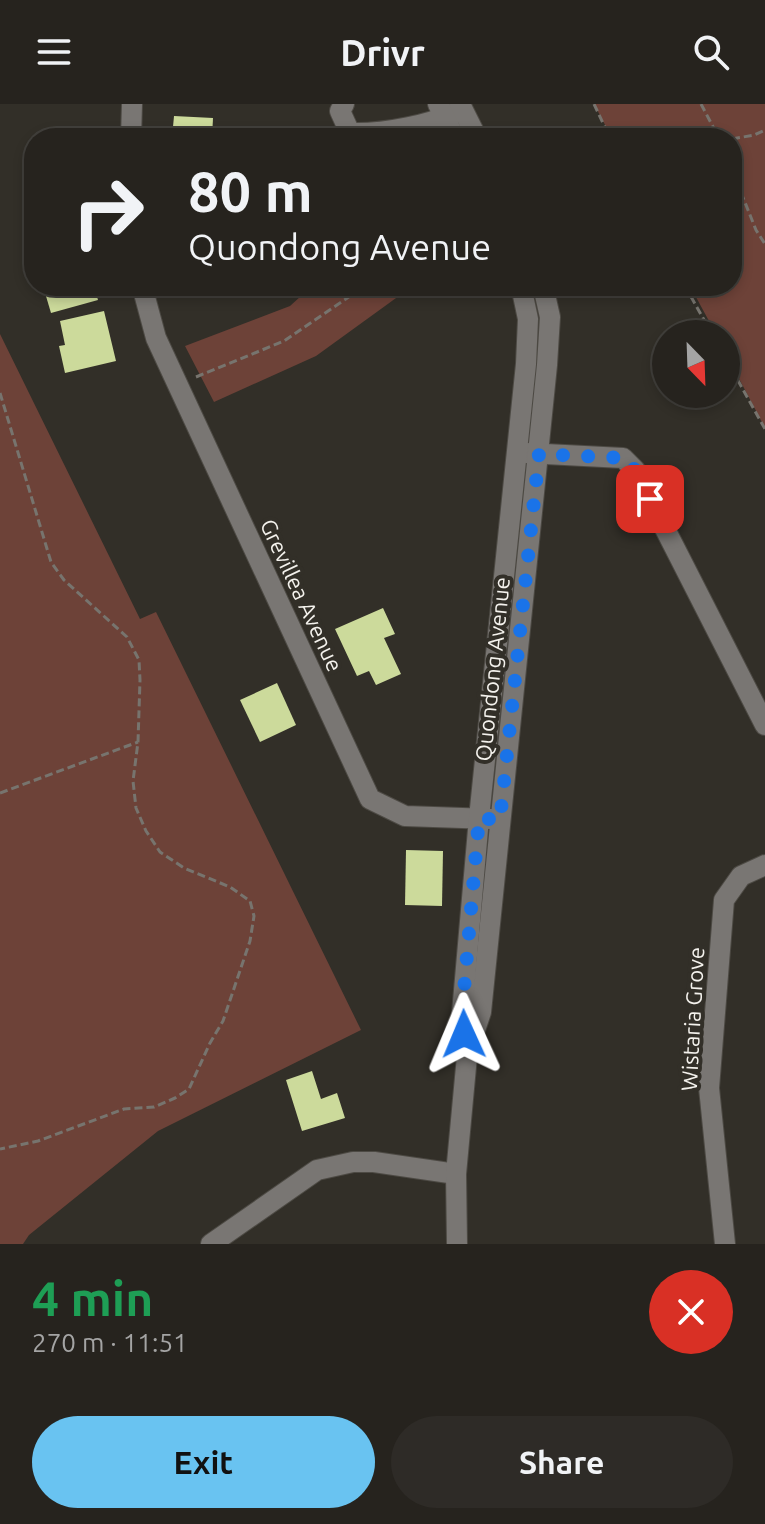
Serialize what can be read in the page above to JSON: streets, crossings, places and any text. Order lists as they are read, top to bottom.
{
  "streets": {
    "street": ["Grevillea Avenue", "Quondong Avenue", "Wistaria Grove"]
  },
  "crossings": [
    ["Grevillea Avenue", "Quondong Avenue"]
  ],
  "north": "bottom right",
  "page": {
    "header": "Drivr",
    "turn": ["80 m", "Quondong Avenue"],
    "heading": ["4 min", "270 m · 11:51"],
    "buttons": ["Exit", "Share"]
  }
}
